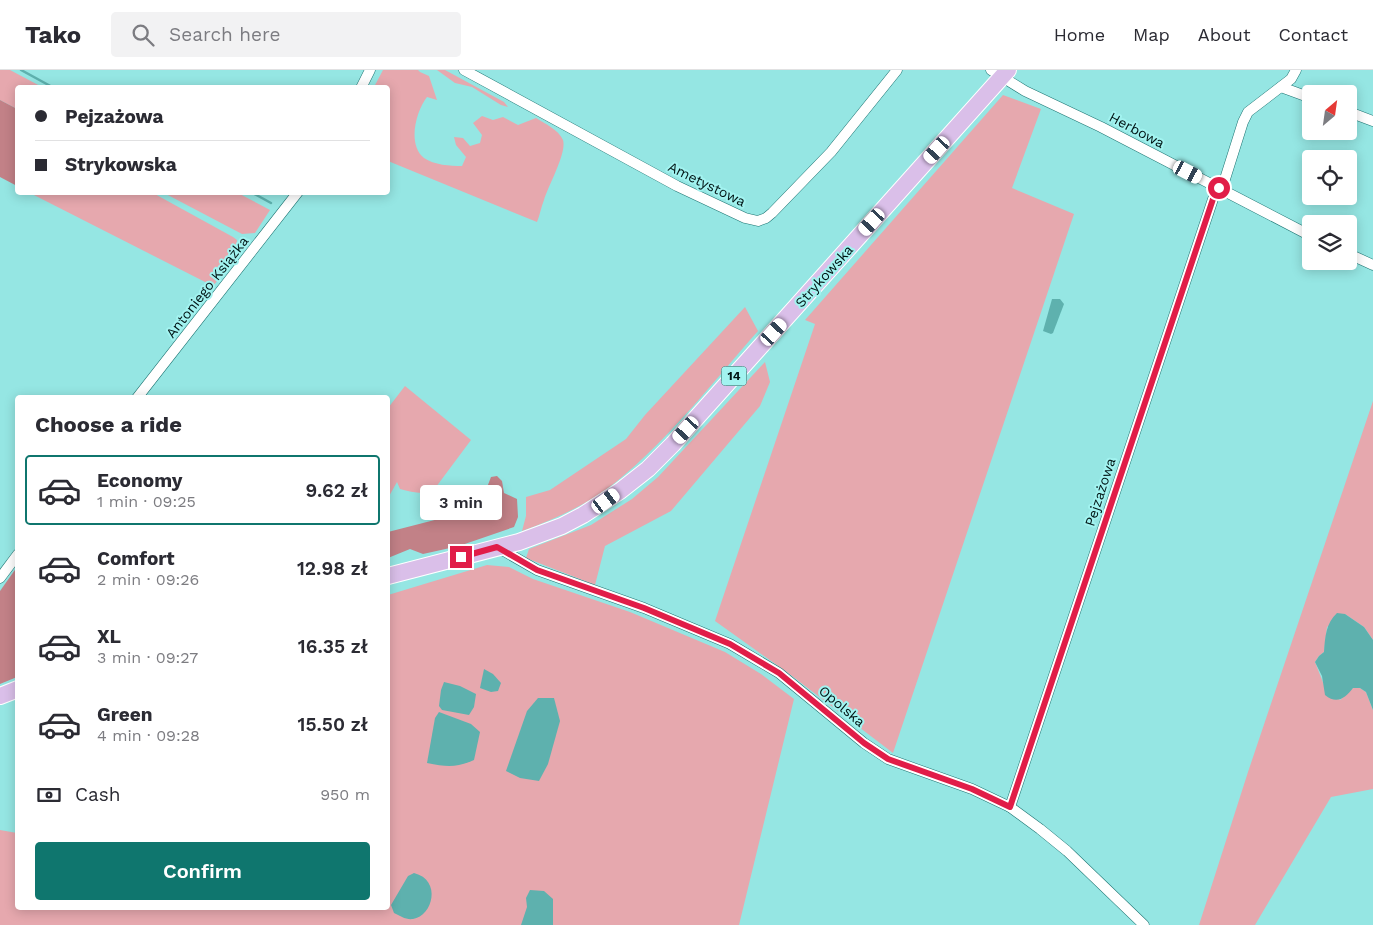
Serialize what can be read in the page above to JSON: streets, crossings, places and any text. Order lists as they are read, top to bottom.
{
  "streets": {
    "main road": ["Strykowska", "14"],
    "street": [
      "Herbowa",
      "Ametystowa",
      "Antoniego Książka",
      "Pejzażowa",
      "Opolska"
    ]
  },
  "crossings": [
    ["Herbowa", "Strykowska"],
    ["Herbowa", "Pejzażowa"],
    ["Strykowska", "Opolska"],
    ["Pejzażowa", "Opolska"]
  ],
  "north": "top right",
  "page": {
    "header": "Tako",
    "search": "Search here",
    "nav": [
      "Home",
      "Map",
      "About",
      "Contact"
    ],
    "banner": ["Pejzażowa", "Strykowska"],
    "heading": "Choose a ride",
    "list": [
      {
        "name": "Economy",
        "note": "1 min · 09:25",
        "value": "9.62 zł"
      },
      {
        "name": "Comfort",
        "note": "2 min · 09:26",
        "value": "12.98 zł"
      },
      {
        "name": "XL",
        "note": "3 min · 09:27",
        "value": "16.35 zł"
      },
      {
        "name": "Green",
        "note": "4 min · 09:28",
        "value": "15.50 zł"
      }
    ],
    "bubble": "3 min",
    "pay": ["Cash", "950 m"],
    "buttons": "Confirm"
  }
}
